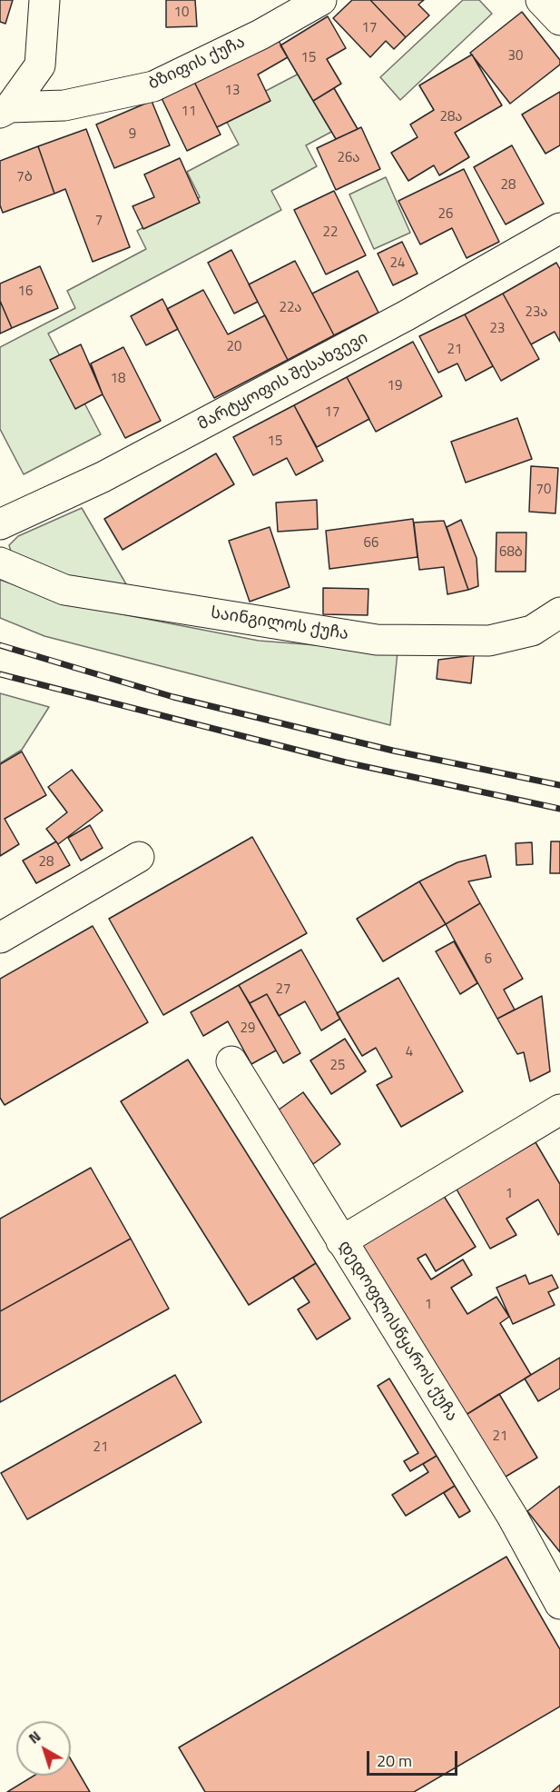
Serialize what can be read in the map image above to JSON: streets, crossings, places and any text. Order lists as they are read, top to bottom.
{
  "streets": {
    "street": [
      "ბზიფის ქუჩა",
      "მარტყოფის შესახვევი",
      "საინგილოს ქუჩა",
      "დედოფლისწყაროს ქუჩა"
    ]
  },
  "house_numbers": [
    "10",
    "17",
    "30",
    "15",
    "13",
    "11",
    "28ა",
    "9",
    "26ა",
    "7ბ",
    "28",
    "26",
    "7",
    "22",
    "24",
    "16",
    "22ა",
    "23ა",
    "23",
    "20",
    "21",
    "18",
    "19",
    "17",
    "15",
    "70",
    "66",
    "68ბ",
    "28",
    "6",
    "27",
    "29",
    "4",
    "25",
    "1",
    "1",
    "21",
    "21"
  ],
  "scale_bar": "20 m",
  "north": "top left"
}
